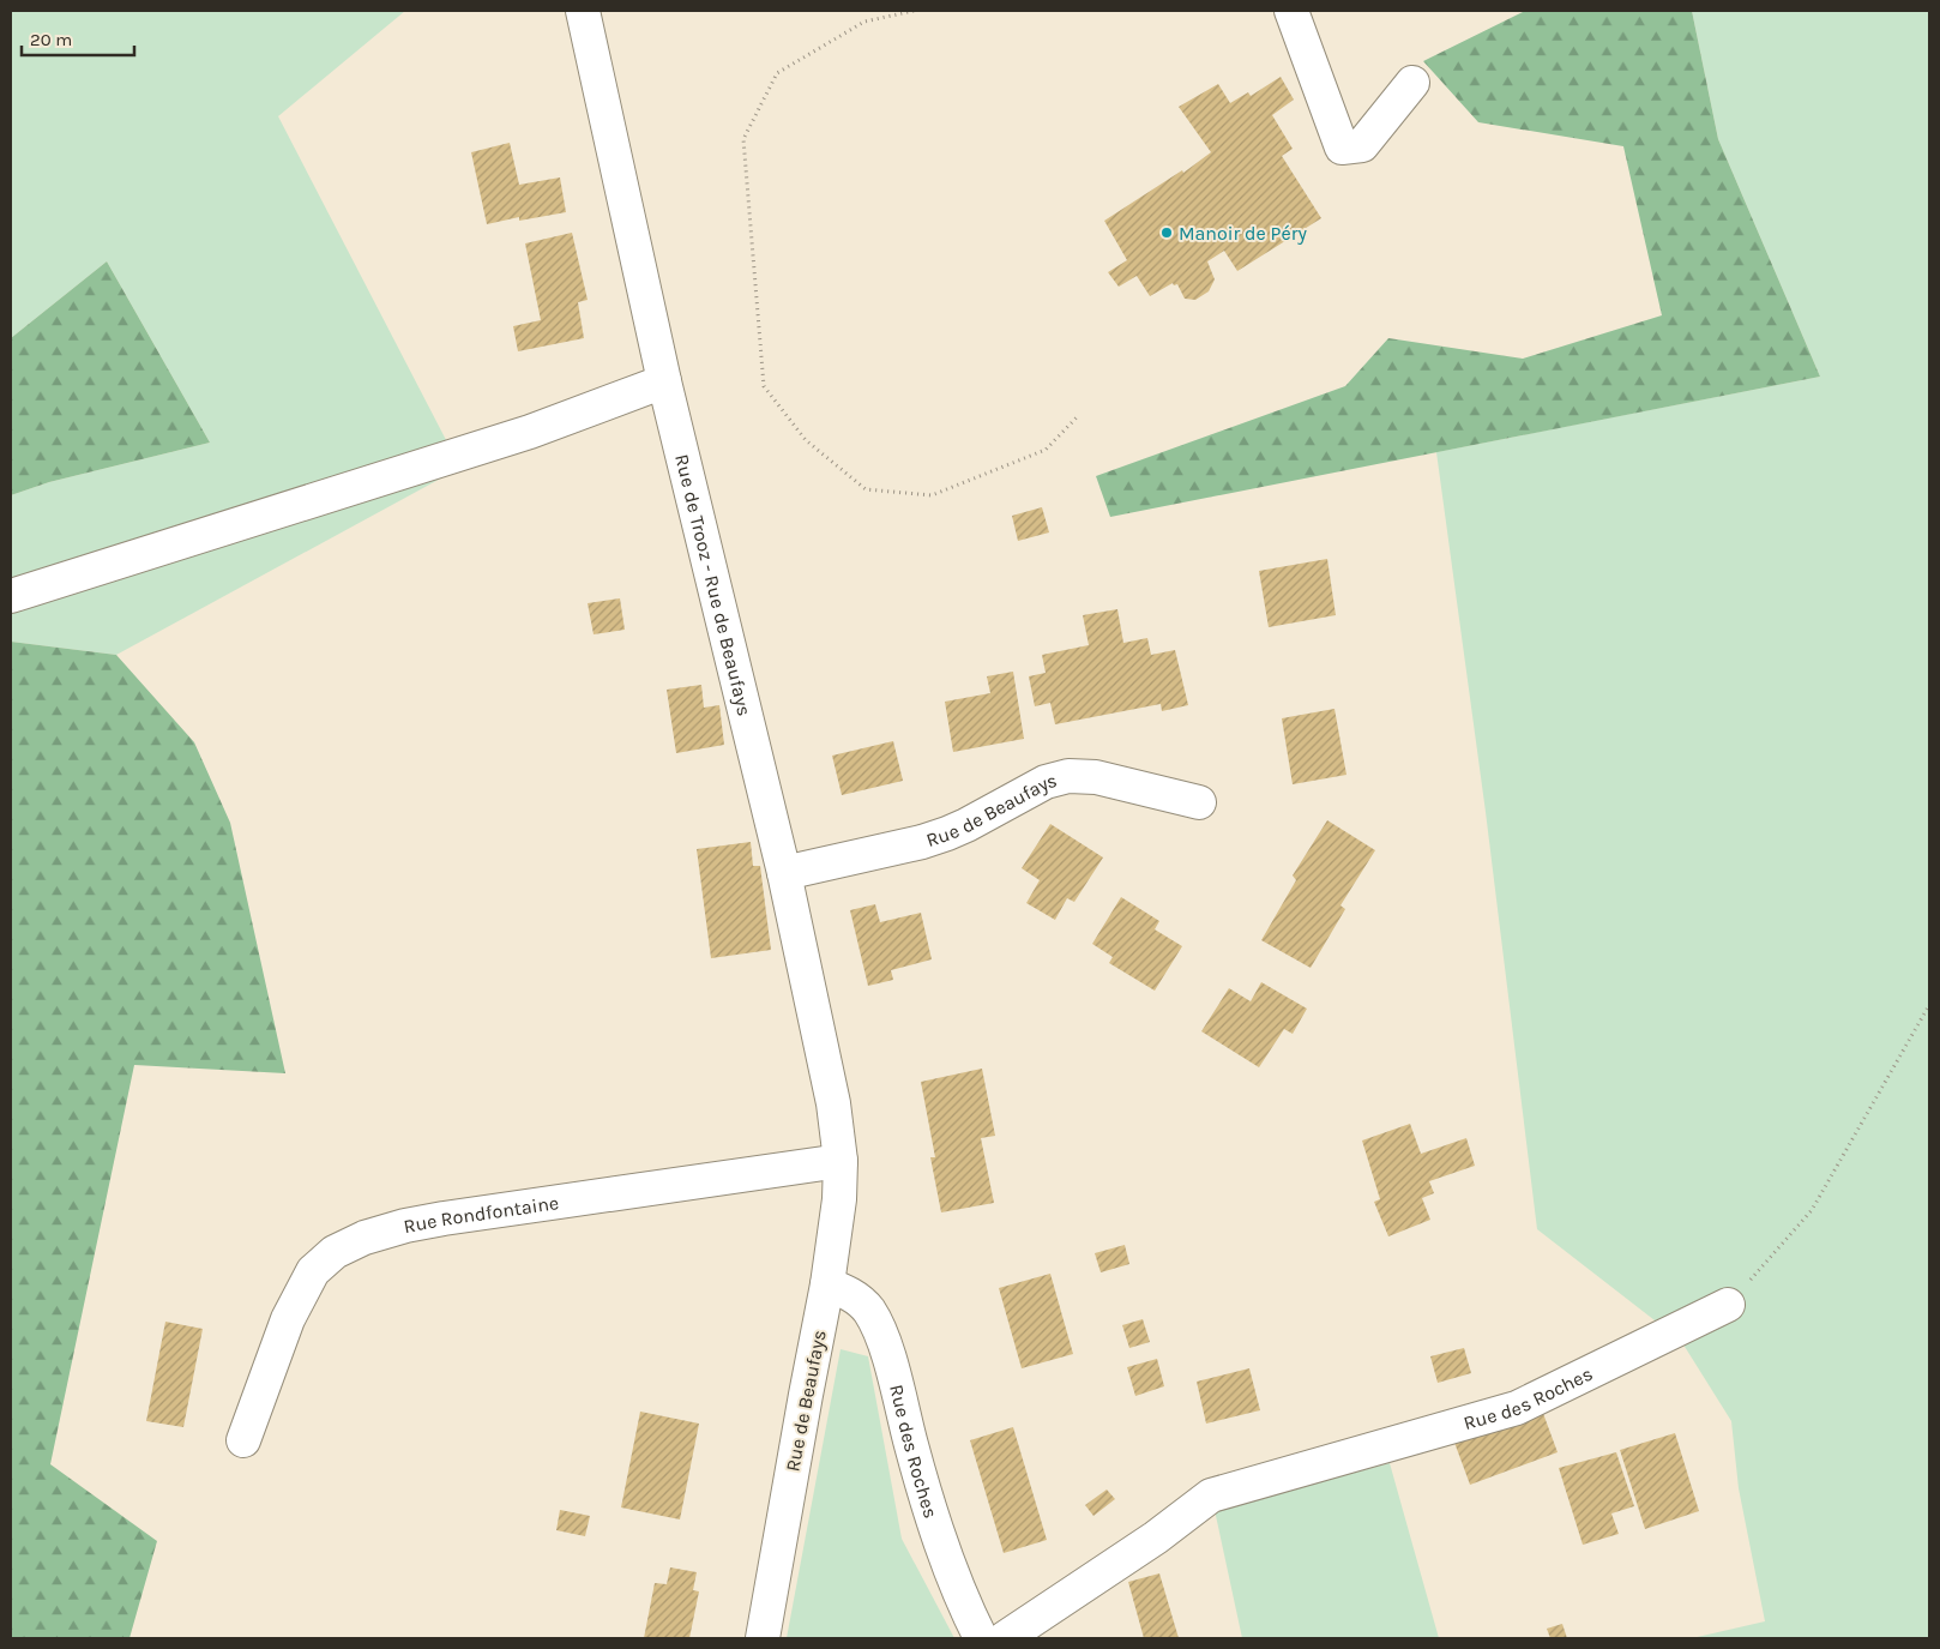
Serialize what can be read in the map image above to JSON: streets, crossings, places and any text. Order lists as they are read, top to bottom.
{
  "streets": {
    "street": [
      "Rue de Trooz - Rue de Beaufays",
      "Rue de Beaufays",
      "Rue Rondfontaine",
      "Rue des Roches"
    ]
  },
  "crossings": [
    ["Rue de Trooz - Rue de Beaufays", "Rue de Beaufays"],
    ["Rue de Trooz - Rue de Beaufays", "Rue Rondfontaine"],
    ["Rue de Beaufays", "Rue Rondfontaine"],
    ["Rue de Beaufays", "Rue des Roches"]
  ],
  "places": ["Manoir de Péry"],
  "scale_bar": "20 m"
}
